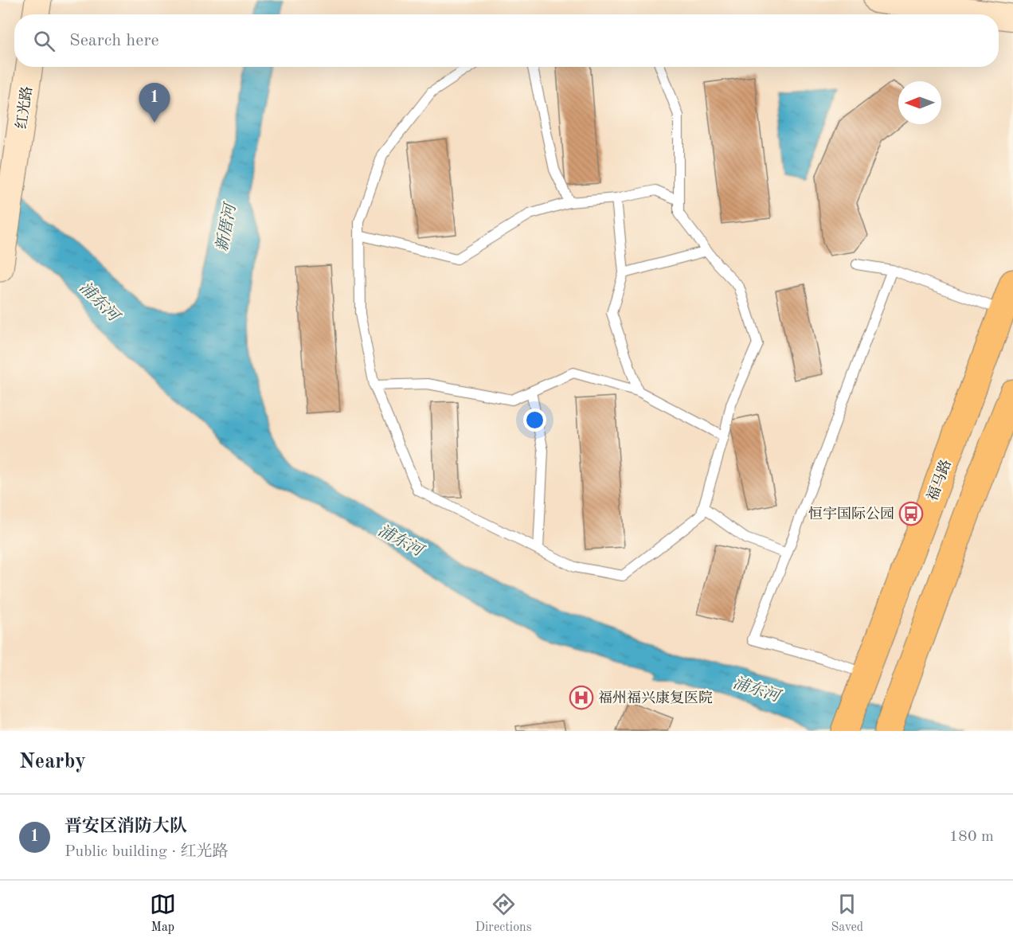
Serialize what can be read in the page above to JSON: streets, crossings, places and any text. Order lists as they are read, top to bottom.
{
  "streets": {
    "main road": ["福马路"],
    "street": ["红光路"]
  },
  "water": ["新厝河", "浦东河"],
  "places": {
    "bus stop": ["恒宇国际公园"],
    "hospital": ["福州福兴康复医院"]
  },
  "north": "left",
  "page": {
    "search": "Search here",
    "pins": "1",
    "heading": "Nearby",
    "list": [
      {
        "mark": "1",
        "name": "晋安区消防大队",
        "note": "Public building · 红光路",
        "value": "180 m"
      }
    ],
    "nav": ["Map", "Directions", "Saved"]
  }
}
